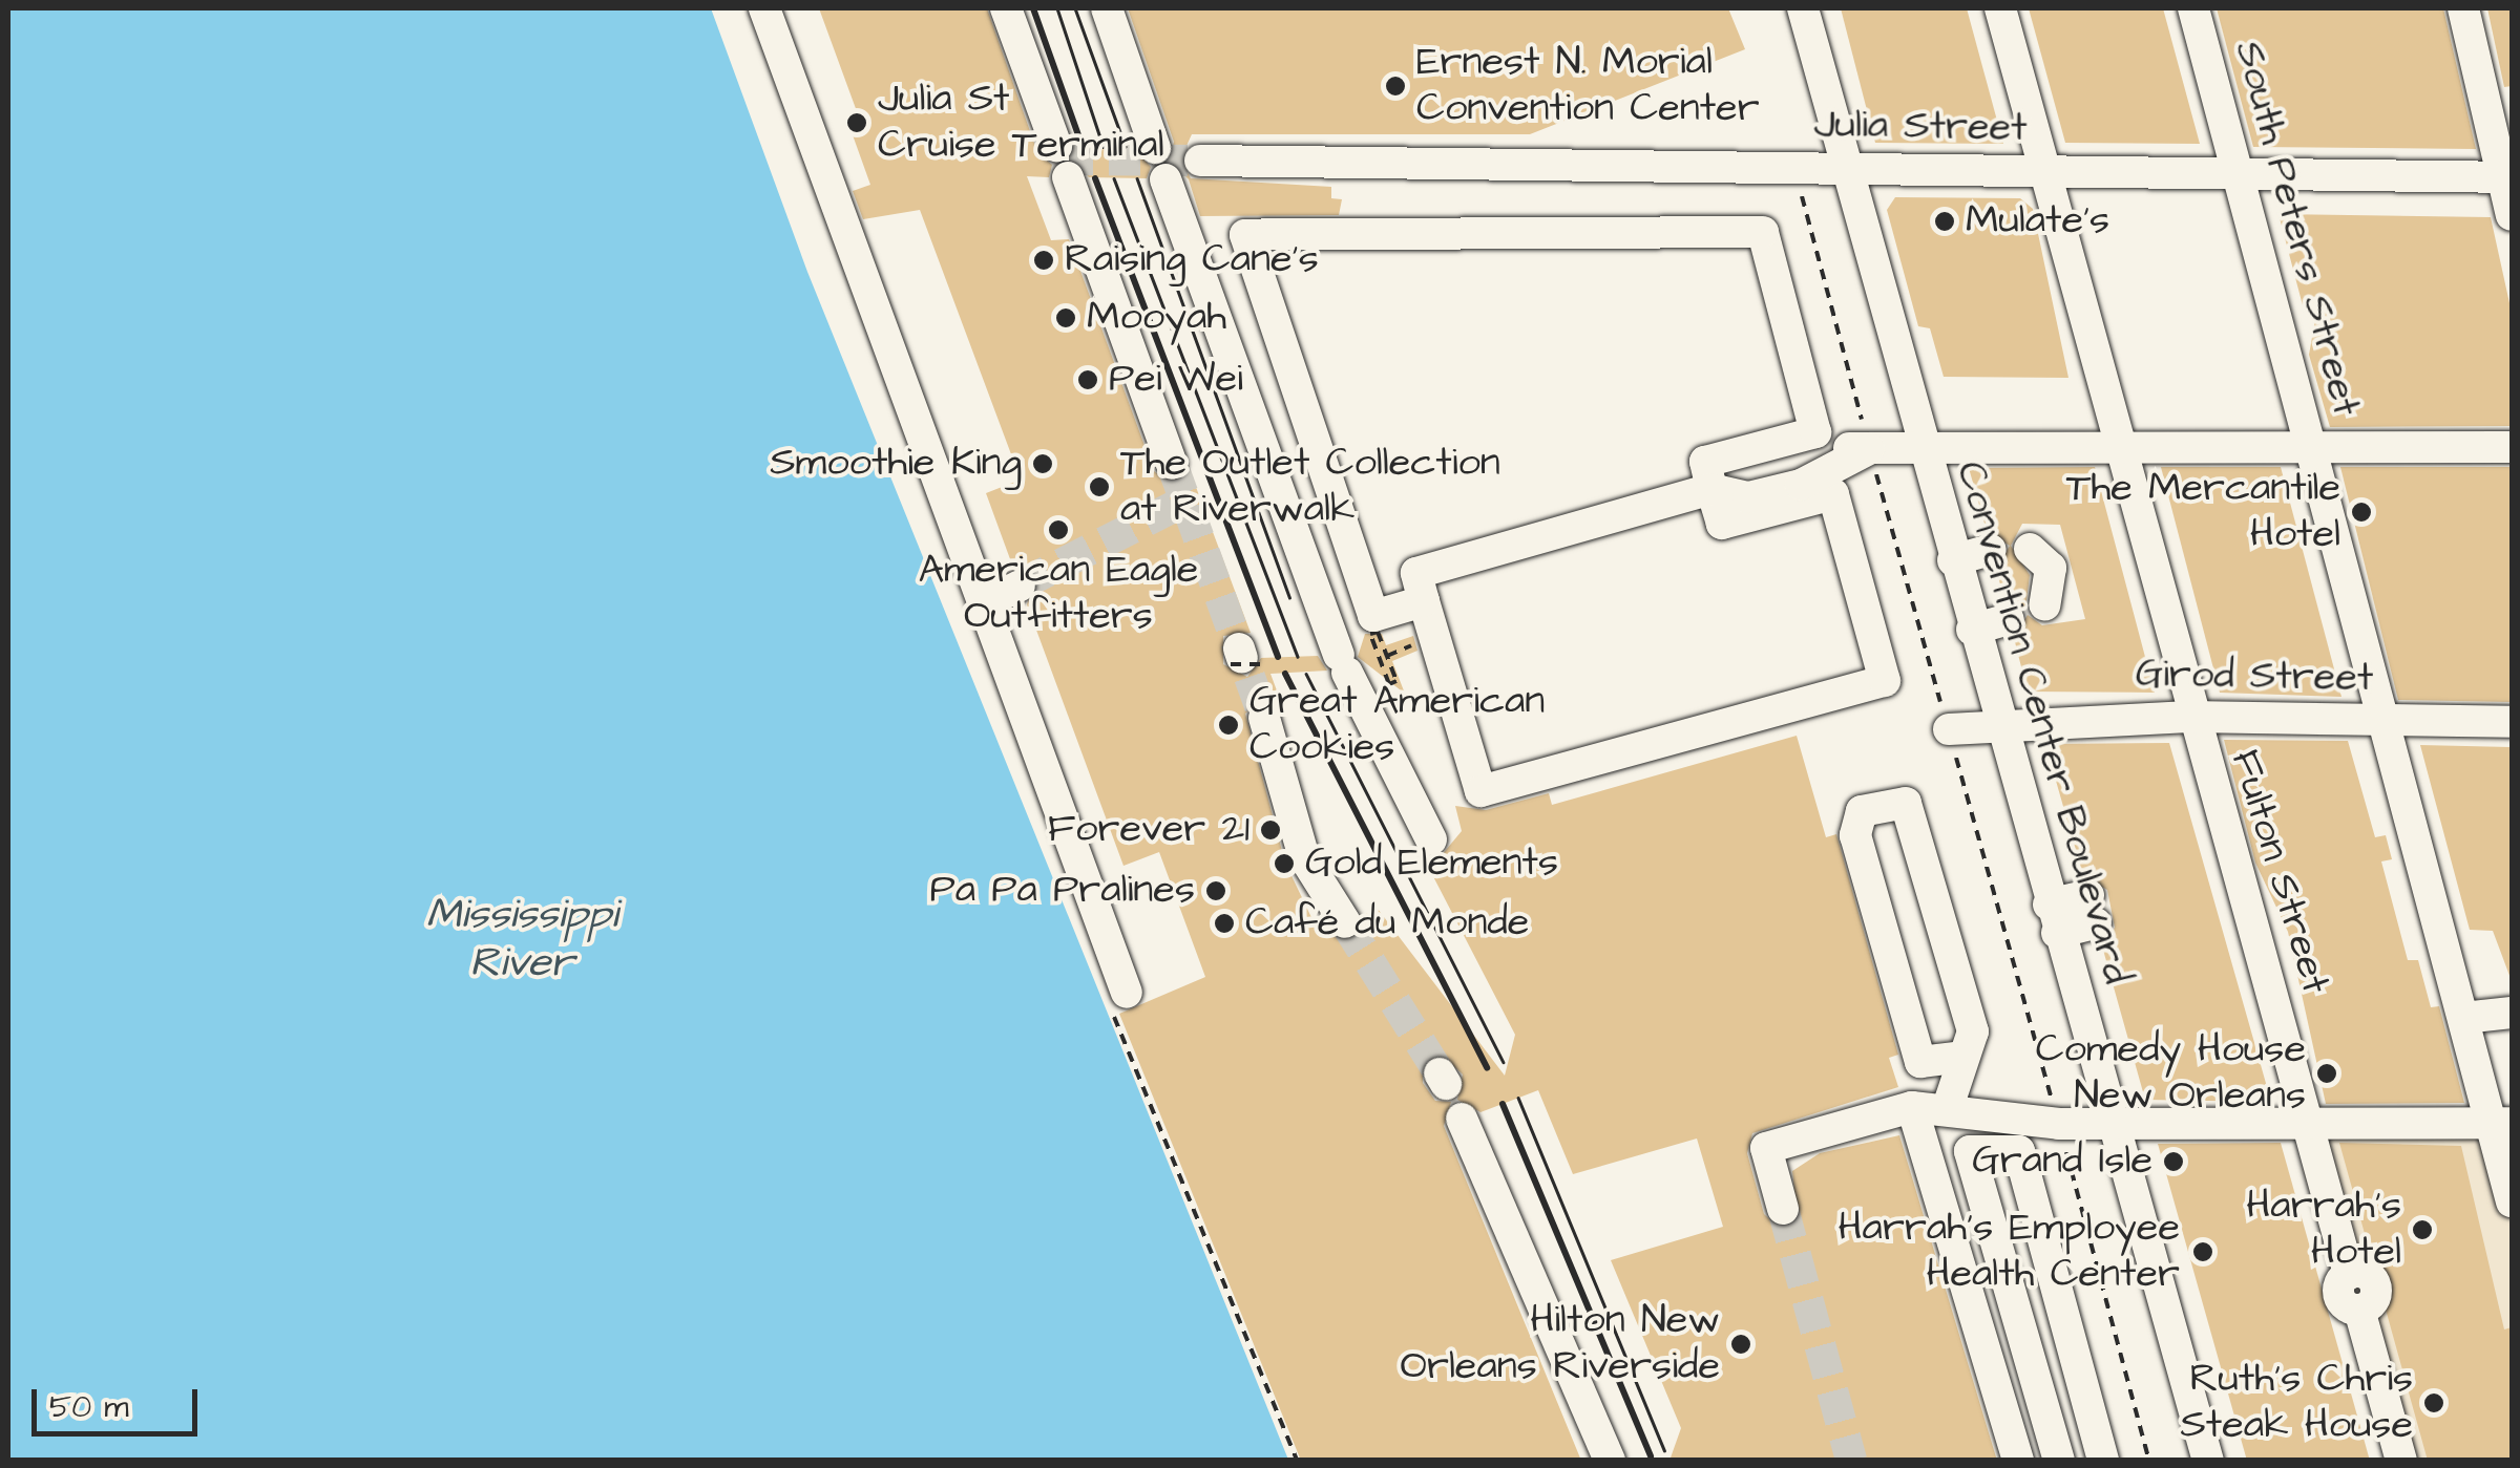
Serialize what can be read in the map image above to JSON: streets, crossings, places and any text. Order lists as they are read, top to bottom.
{
  "streets": {
    "street": [
      "Julia Street",
      "South Peters Street",
      "Girod Street",
      "Convention Center Boulevard",
      "Fulton Street"
    ]
  },
  "crossings": [
    ["Julia Street", "South Peters Street"],
    ["Julia Street", "Convention Center Boulevard"],
    ["Julia Street", "Fulton Street"],
    ["South Peters Street", "Girod Street"],
    ["Girod Street", "Convention Center Boulevard"],
    ["Girod Street", "Fulton Street"]
  ],
  "water": ["Mississippi River"],
  "places": [
    "Ernest N. Morial Convention Center",
    "Julia St Cruise Terminal",
    "Mulate's",
    "Raising Cane's",
    "Mooyah",
    "Pei Wei",
    "Smoothie King",
    "The Outlet Collection at Riverwalk",
    "The Mercantile Hotel",
    "American Eagle Outfitters",
    "Great American Cookies",
    "Forever 21",
    "Gold Elements",
    "Pa Pa Pralines",
    "Café du Monde",
    "Comedy House New Orleans",
    "Grand Isle",
    "Harrah's Hotel",
    "Harrah's Employee Health Center",
    "Hilton New Orleans Riverside",
    "Ruth's Chris Steak House"
  ],
  "scale_bar": "50 m"
}
